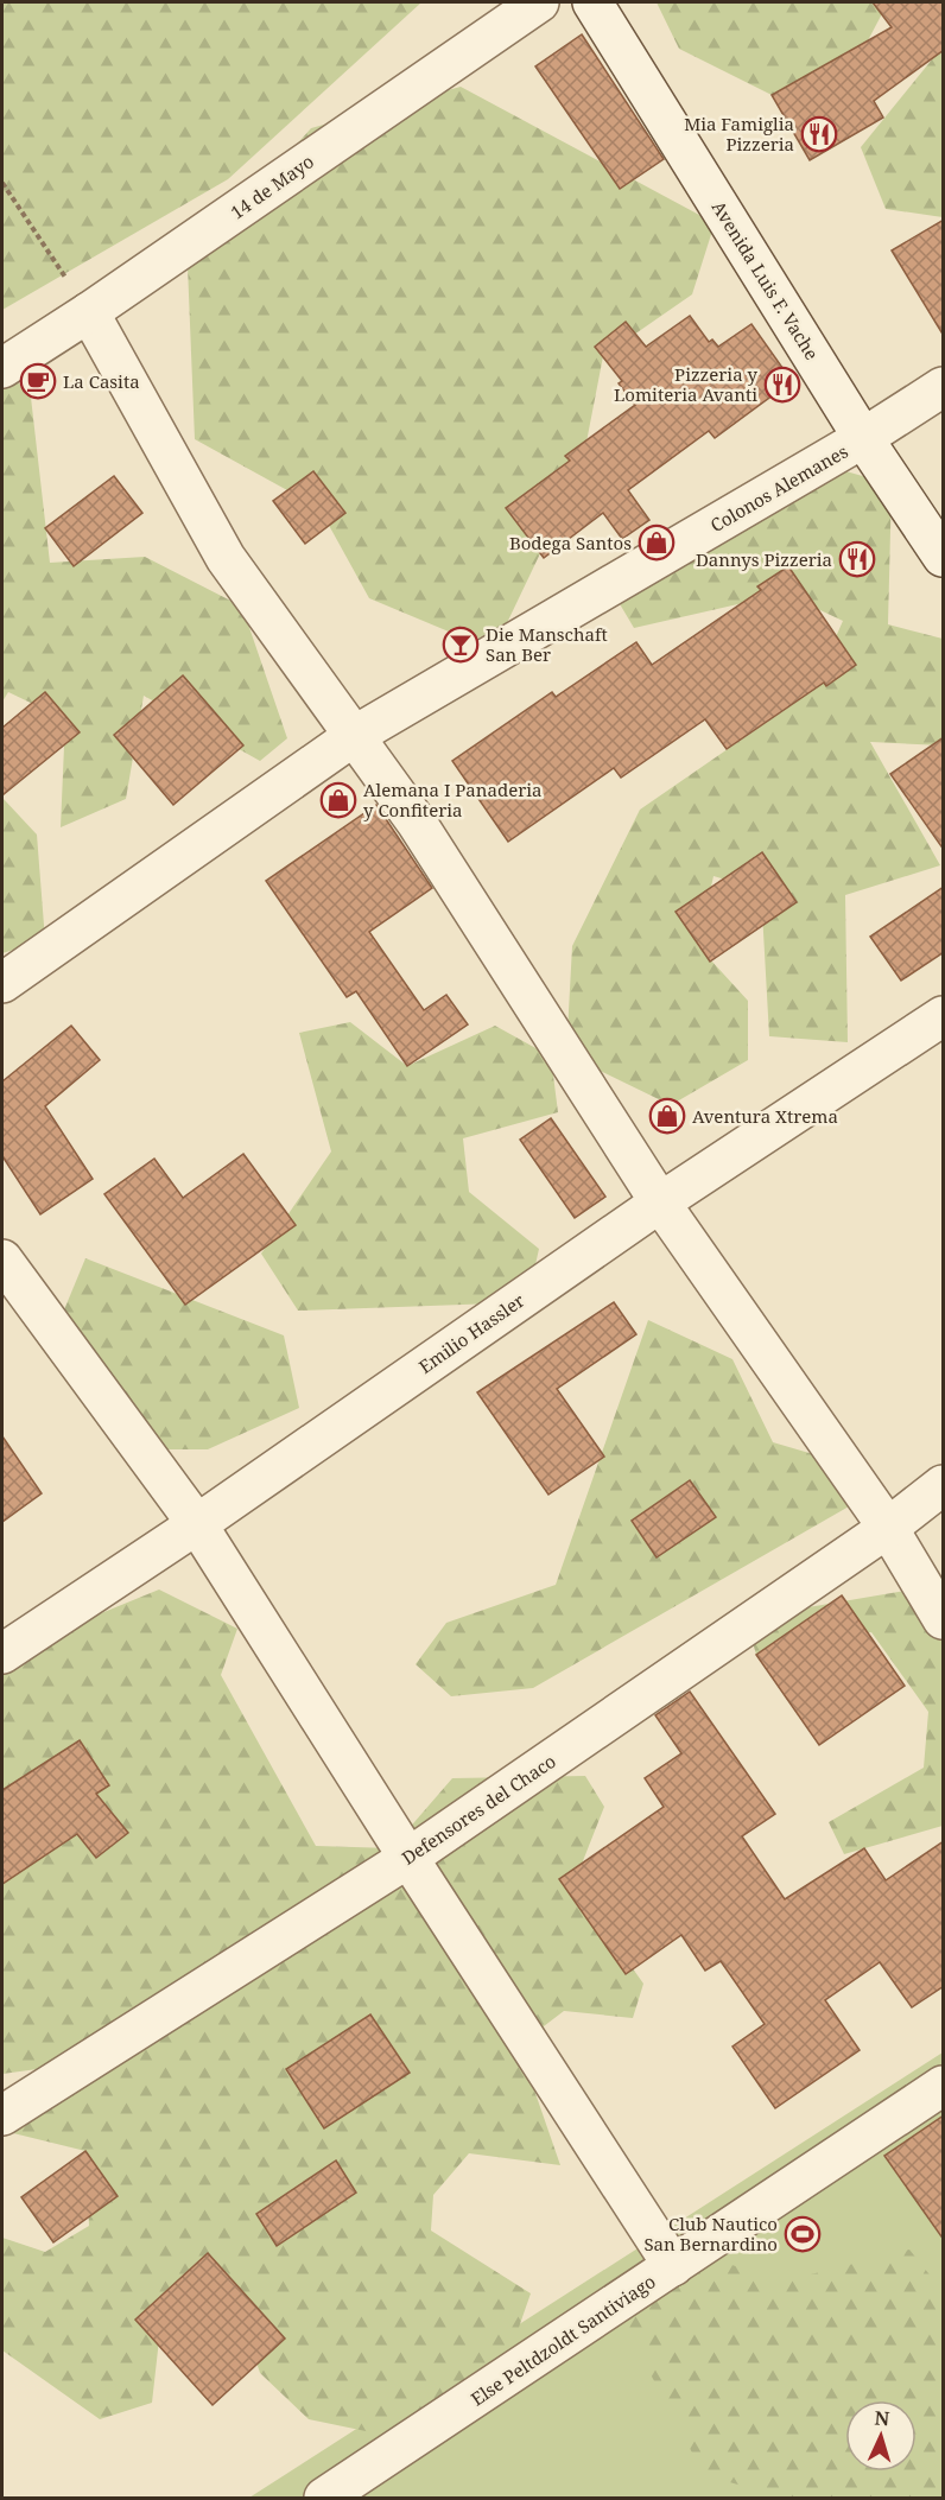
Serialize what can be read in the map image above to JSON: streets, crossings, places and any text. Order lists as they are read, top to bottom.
{
  "streets": {
    "street": [
      "14 de Mayo",
      "Avenida Luis F. Vache",
      "Colonos Alemanes",
      "Emilio Hassler",
      "Defensores del Chaco",
      "Else Peltdzoldt Santiviago"
    ]
  },
  "crossings": [
    ["Avenida Luis F. Vache", "Colonos Alemanes"]
  ],
  "places": {
    "restaurant": ["Mia Famiglia Pizzeria", "Pizzeria y Lomiteria Avanti", "Dannys Pizzeria"],
    "cafe": ["La Casita"],
    "shop": ["Bodega Santos", "Alemana I Panaderia y Confiteria", "Aventura Xtrema"],
    "bar": ["Die Manschaft San Ber"],
    "sports": ["Club Nautico San Bernardino"]
  },
  "north": "top"
}
